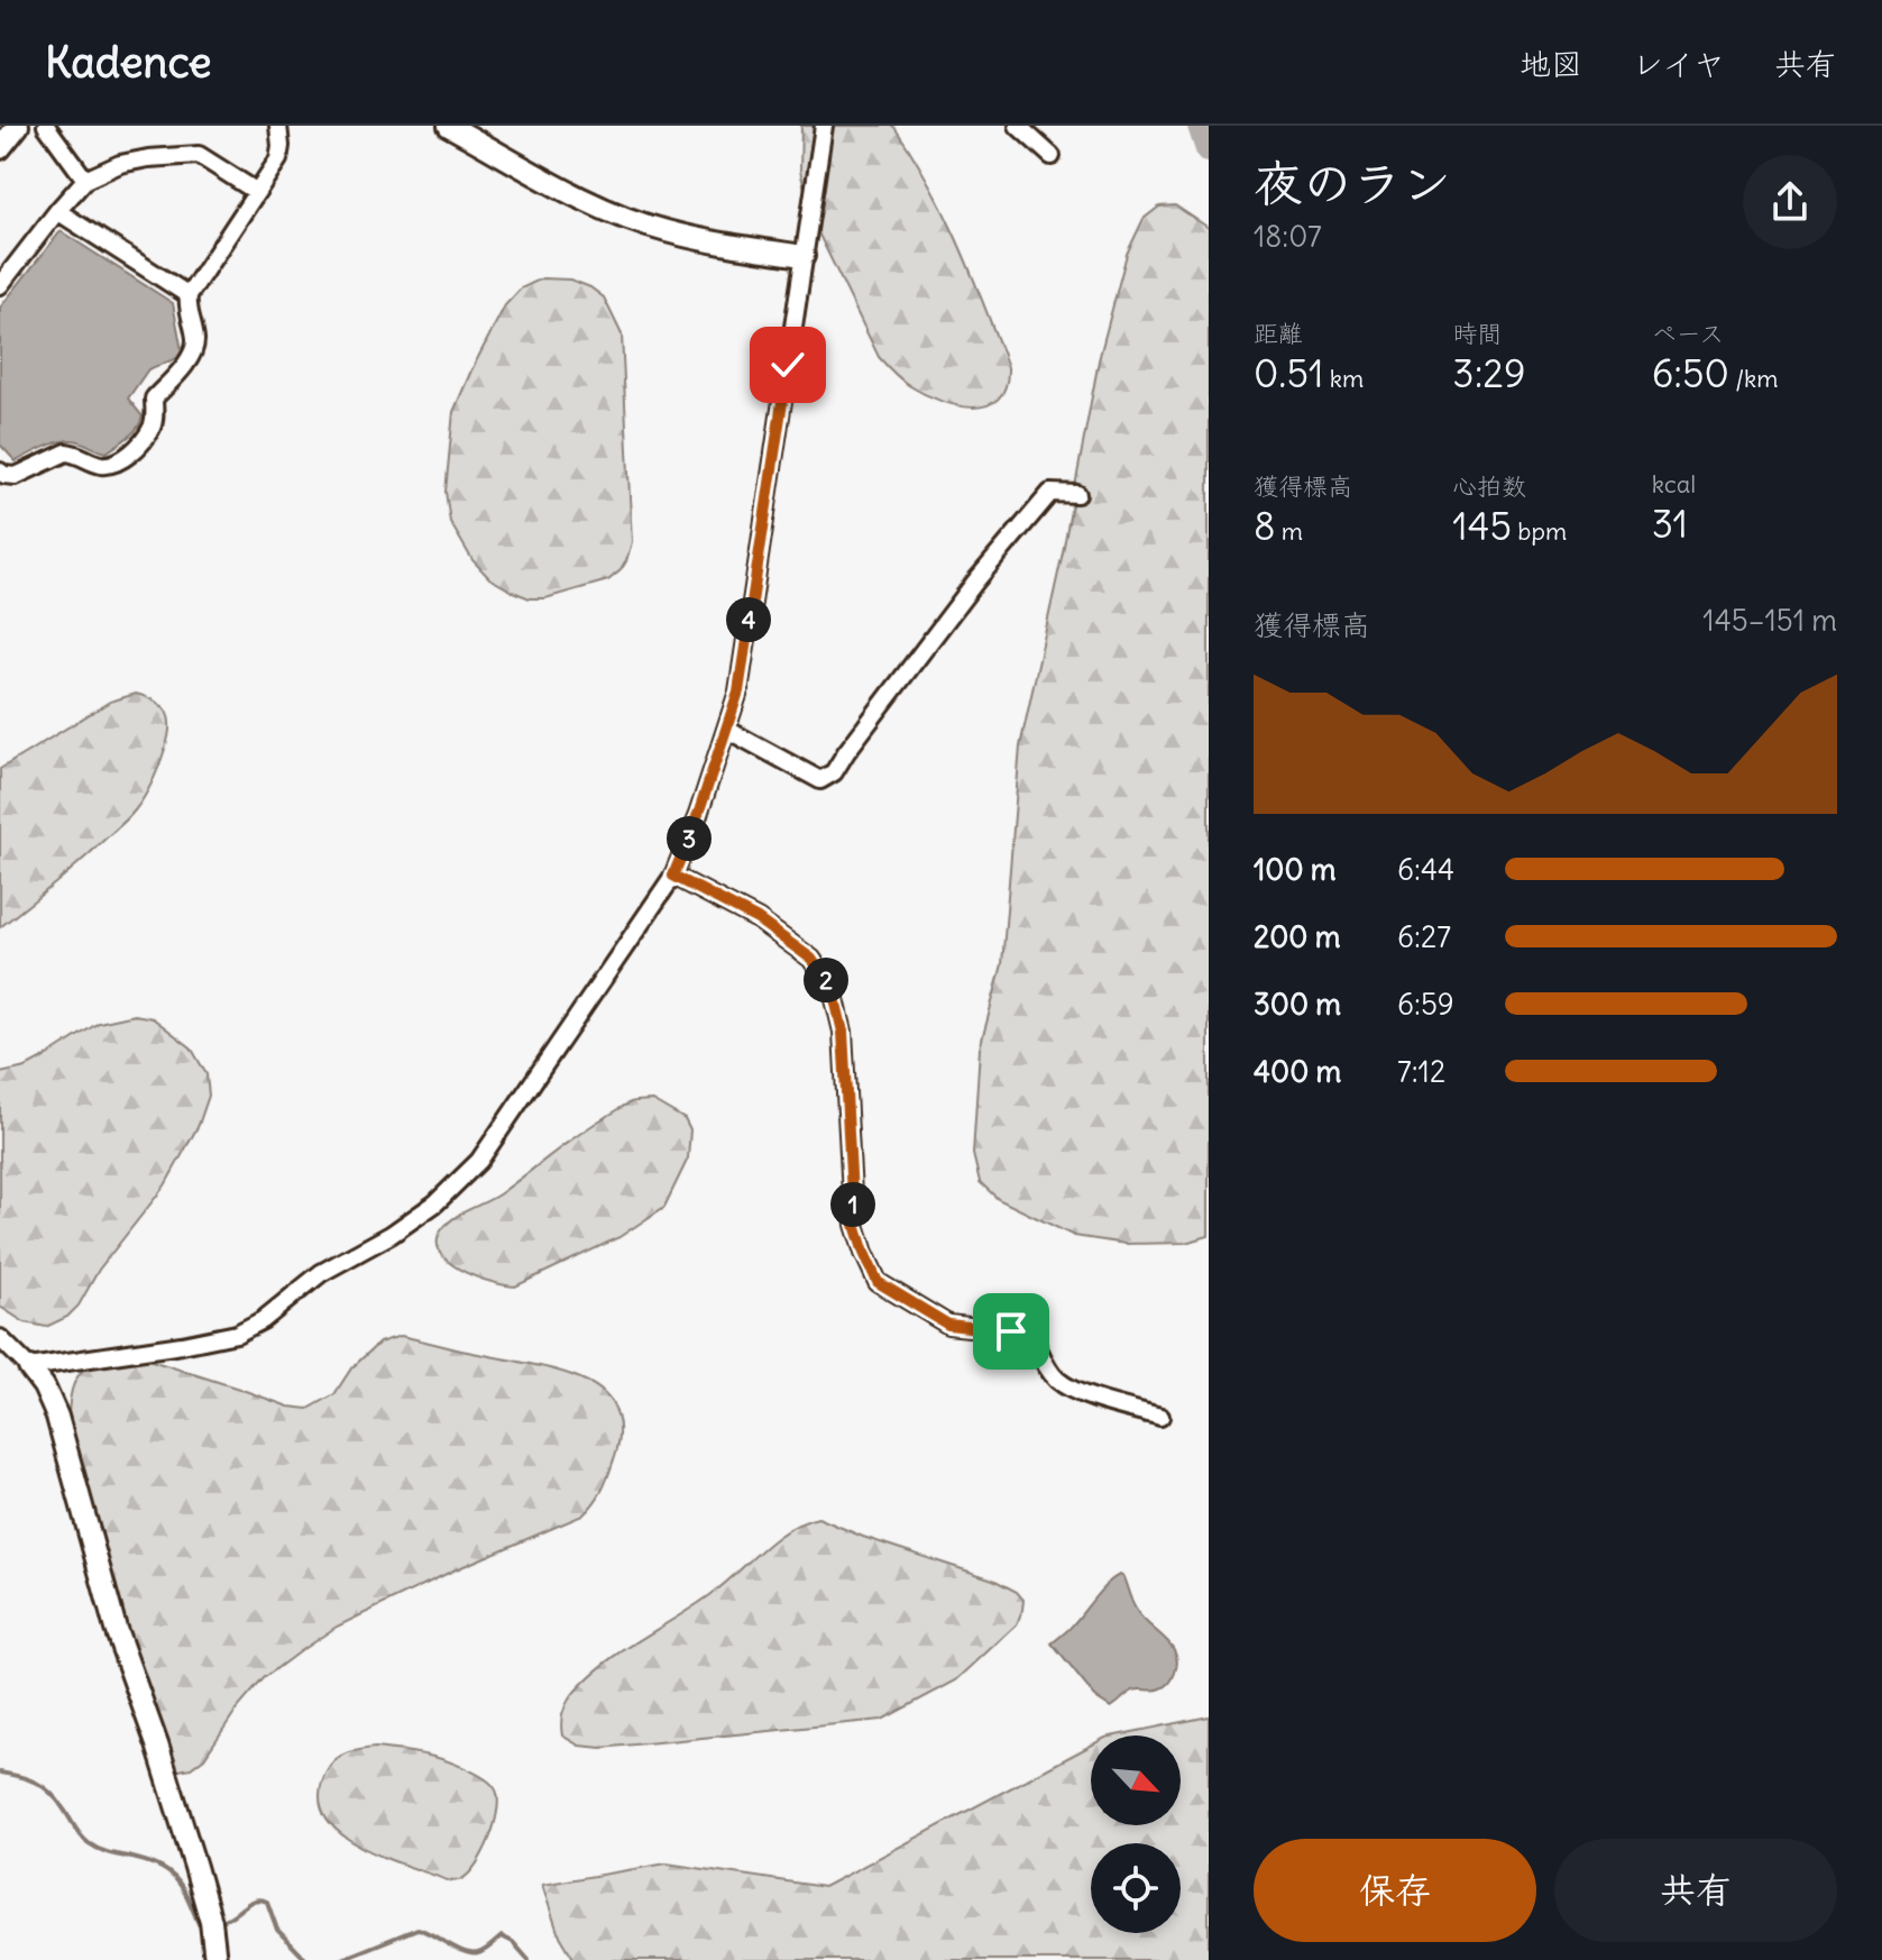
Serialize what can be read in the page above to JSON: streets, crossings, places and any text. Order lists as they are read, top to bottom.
{
  "north": "bottom right",
  "page": {
    "header": "Kadence",
    "nav": ["地図", "レイヤ", "共有"],
    "heading": ["夜のラン", "18:07"],
    "stats": [
      ["距離", "0.51 km"],
      ["時間", "3:29"],
      ["ペース", "6:50 /km"],
      ["獲得標高", "8 m"],
      ["心拍数", "145 bpm"],
      ["kcal", "31"]
    ],
    "chart": ["獲得標高", "145–151 m"],
    "pins": [
      "4",
      "3",
      "2",
      "1"
    ],
    "list": [
      {
        "name": "100 m",
        "note": "6:44"
      },
      {
        "name": "200 m",
        "note": "6:27"
      },
      {
        "name": "300 m",
        "note": "6:59"
      },
      {
        "name": "400 m",
        "note": "7:12"
      }
    ],
    "buttons": ["保存", "共有"]
  }
}
